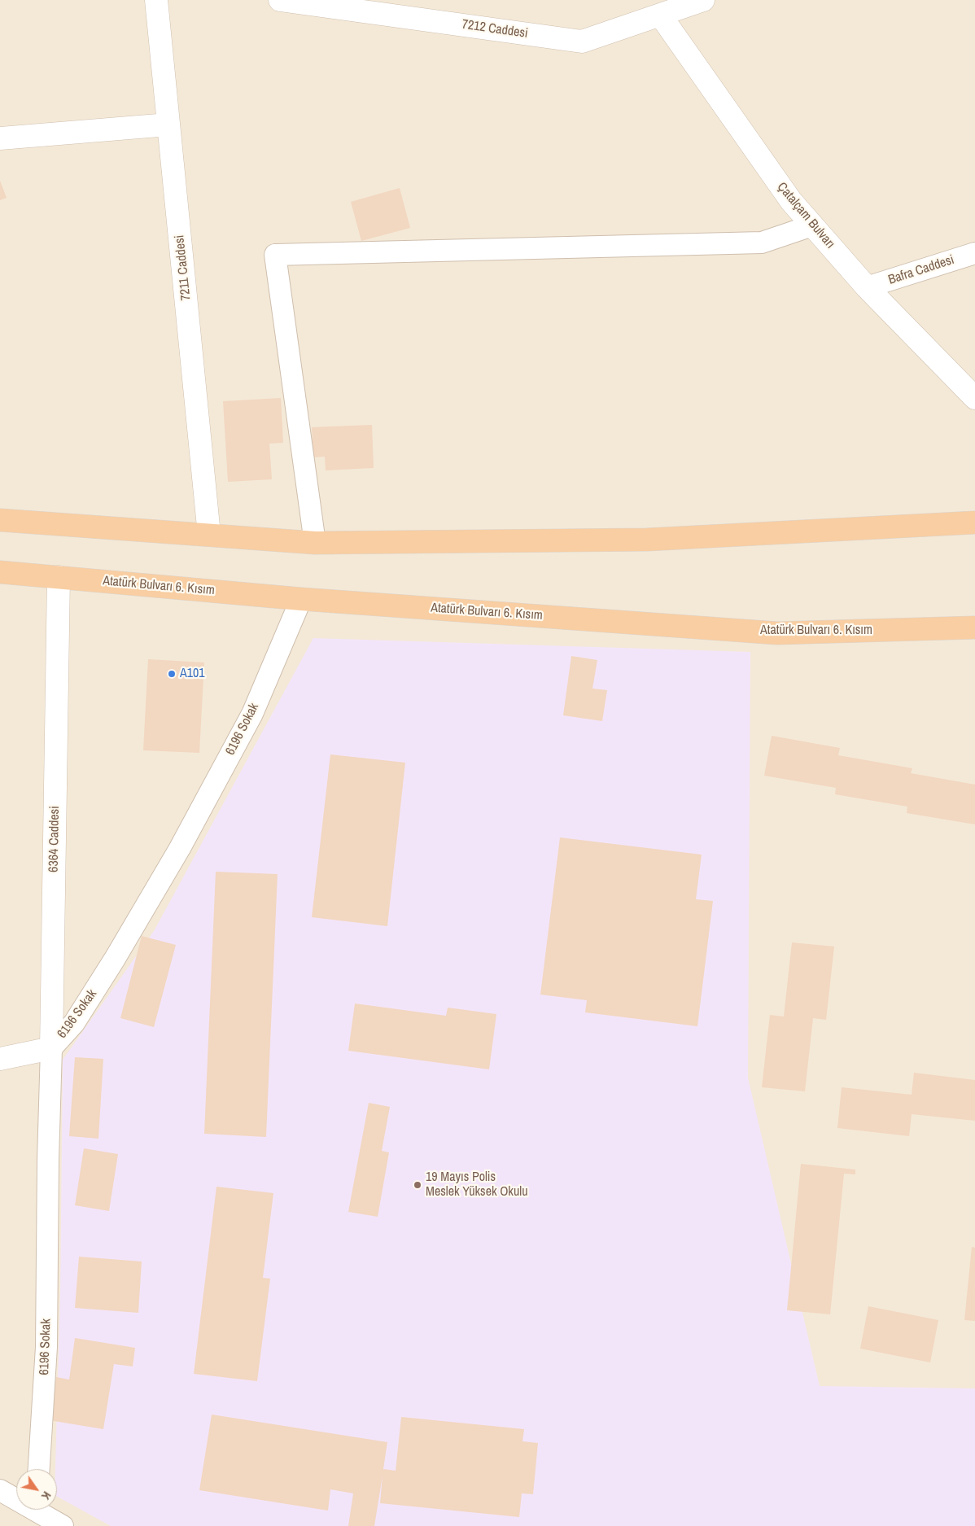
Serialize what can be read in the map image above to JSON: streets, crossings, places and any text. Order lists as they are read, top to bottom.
{
  "streets": {
    "highway": ["Atatürk Bulvarı 6. Kısım"],
    "street": [
      "7212 Caddesi",
      "Çatalçam Bulvarı",
      "7211 Caddesi",
      "Bafra Caddesi",
      "6196 Sokak",
      "6364 Caddesi"
    ]
  },
  "crossings": [
    ["7212 Caddesi", "Çatalçam Bulvarı"],
    ["Çatalçam Bulvarı", "Bafra Caddesi"],
    ["Atatürk Bulvarı 6. Kısım", "6196 Sokak"],
    ["Atatürk Bulvarı 6. Kısım", "6364 Caddesi"],
    ["6196 Sokak", "6364 Caddesi"]
  ],
  "places": ["A101", "19 Mayıs Polis Meslek Yüksek Okulu"],
  "north": "bottom right"
}
